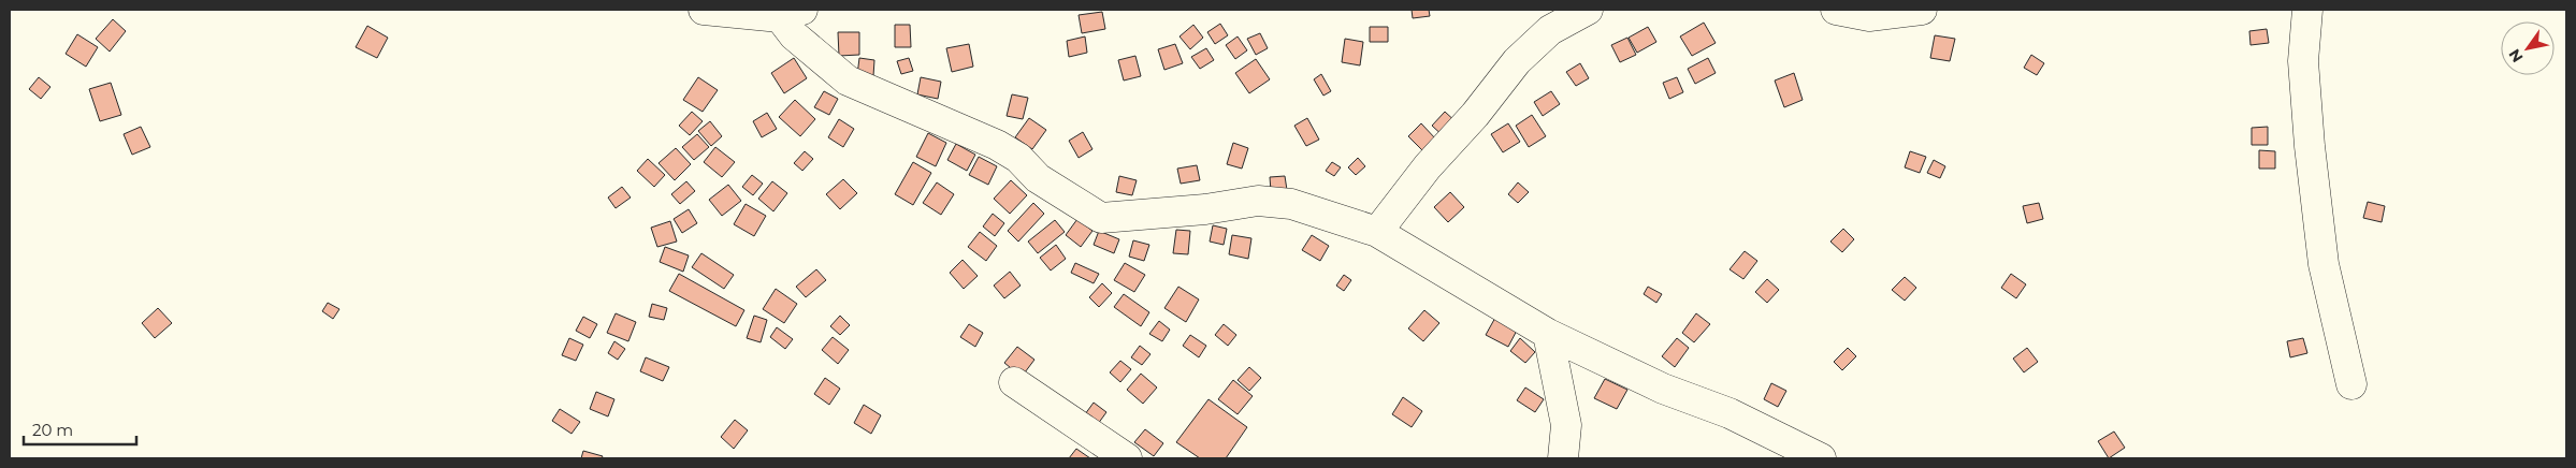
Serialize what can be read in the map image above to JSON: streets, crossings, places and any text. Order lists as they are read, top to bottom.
{
  "scale_bar": "20 m",
  "north": "bottom left"
}
